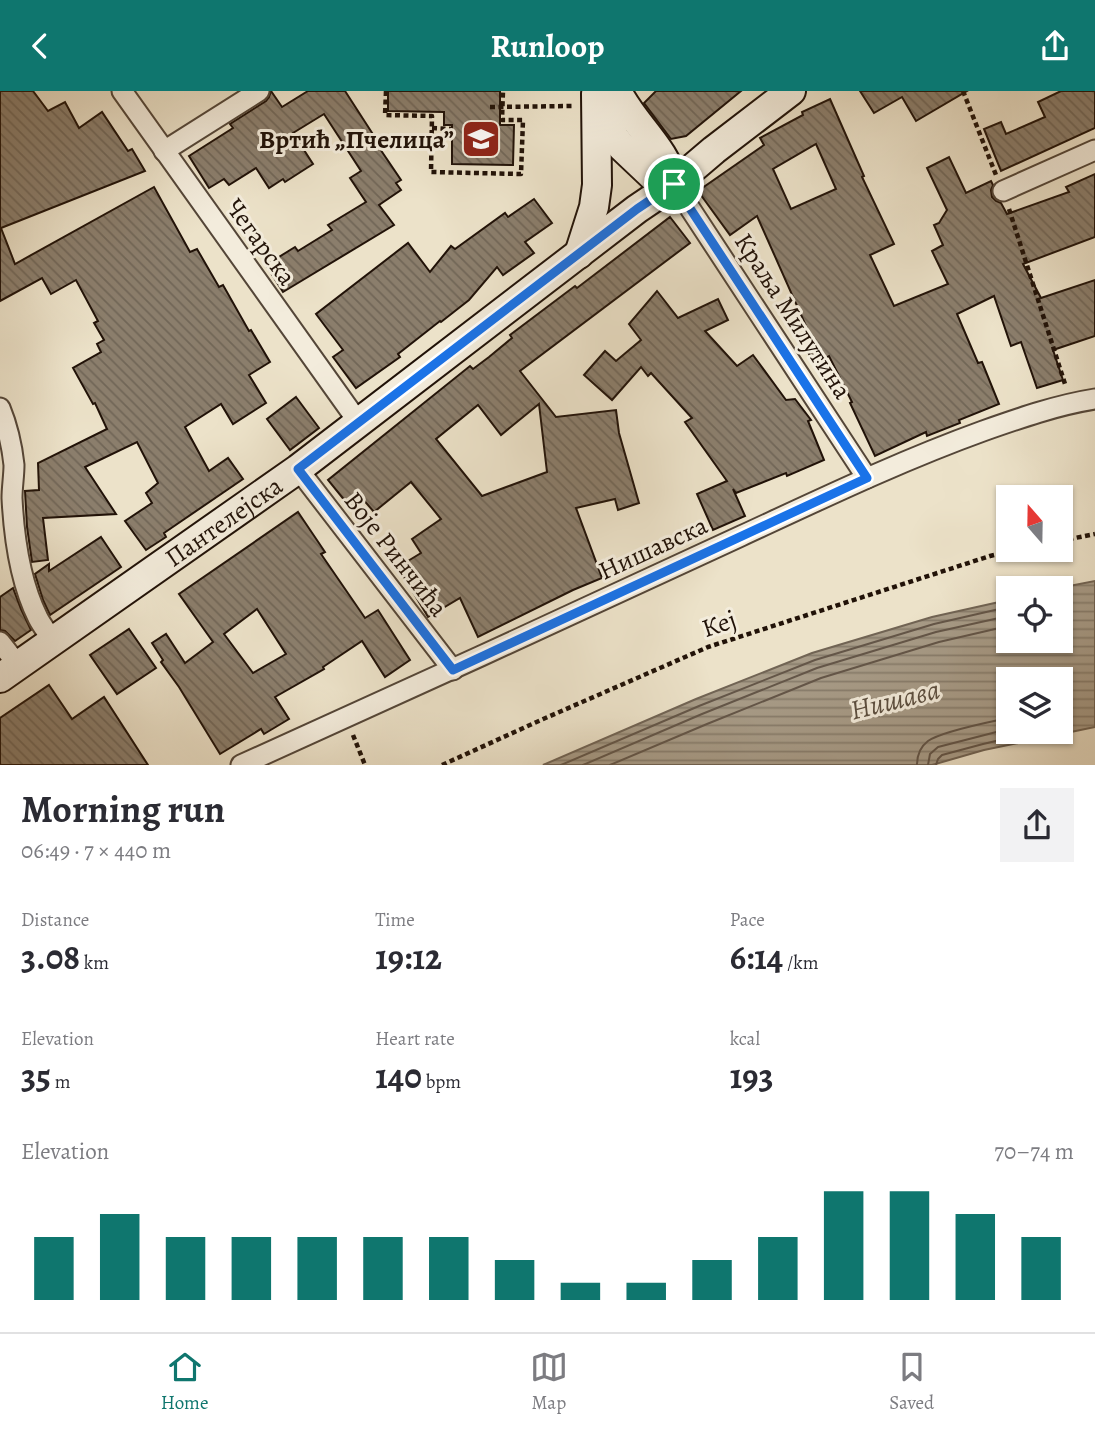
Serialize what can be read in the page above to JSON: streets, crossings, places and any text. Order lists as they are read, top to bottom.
{
  "streets": {
    "main road": ["Пантелејска"],
    "street": [
      "Чегарска",
      "Краља Милутина",
      "Нишавска",
      "Воје Ринчића"
    ],
    "path": ["Кеј"]
  },
  "crossings": [
    ["Чегарска", "Пантелејска"],
    ["Краља Милутина", "Пантелејска"],
    ["Краља Милутина", "Нишавска"],
    ["Пантелејска", "Воје Ринчића"],
    ["Нишавска", "Воје Ринчића"]
  ],
  "water": ["Нишава"],
  "places": {
    "school or university": ["Вртић „Пчелица”"]
  },
  "north": "top",
  "page": {
    "header": "Runloop",
    "heading": ["Morning run", "06:49 · 7 × 440 m"],
    "stats": [
      ["Distance", "3.08 km"],
      ["Time", "19:12"],
      ["Pace", "6:14 /km"],
      ["Elevation", "35 m"],
      ["Heart rate", "140 bpm"],
      ["kcal", "193"]
    ],
    "chart": ["Elevation", "70–74 m"],
    "tabs": ["Home", "Map", "Saved"]
  }
}
